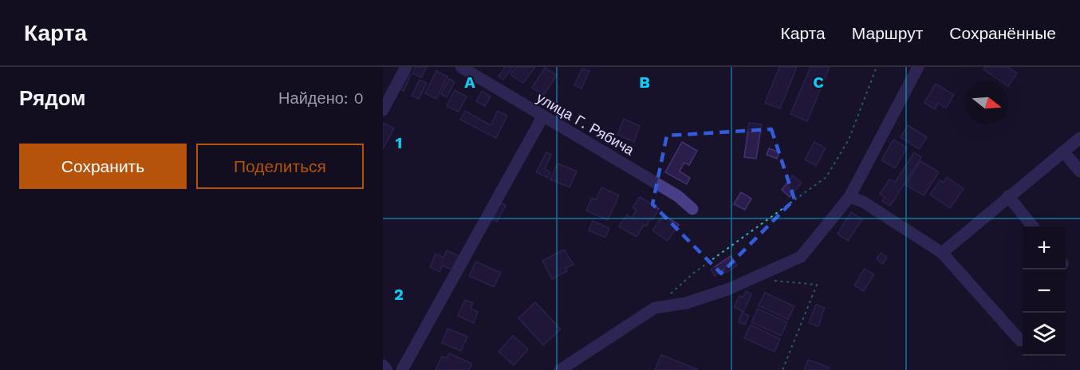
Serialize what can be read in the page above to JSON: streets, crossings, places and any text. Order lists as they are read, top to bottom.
{
  "streets": {
    "street": ["улица Г. Рябича"]
  },
  "north": "right",
  "page": {
    "header": "Карта",
    "nav": ["Карта", "Маршрут", "Сохранённые"],
    "heading": ["Рядом", "Найдено: 0"],
    "buttons": ["Сохранить", "Поделиться"],
    "map_buttons": ["+", "−"]
  },
  "grid": {
    "columns": ["A", "B", "C"],
    "rows": ["1", "2"]
  }
}
